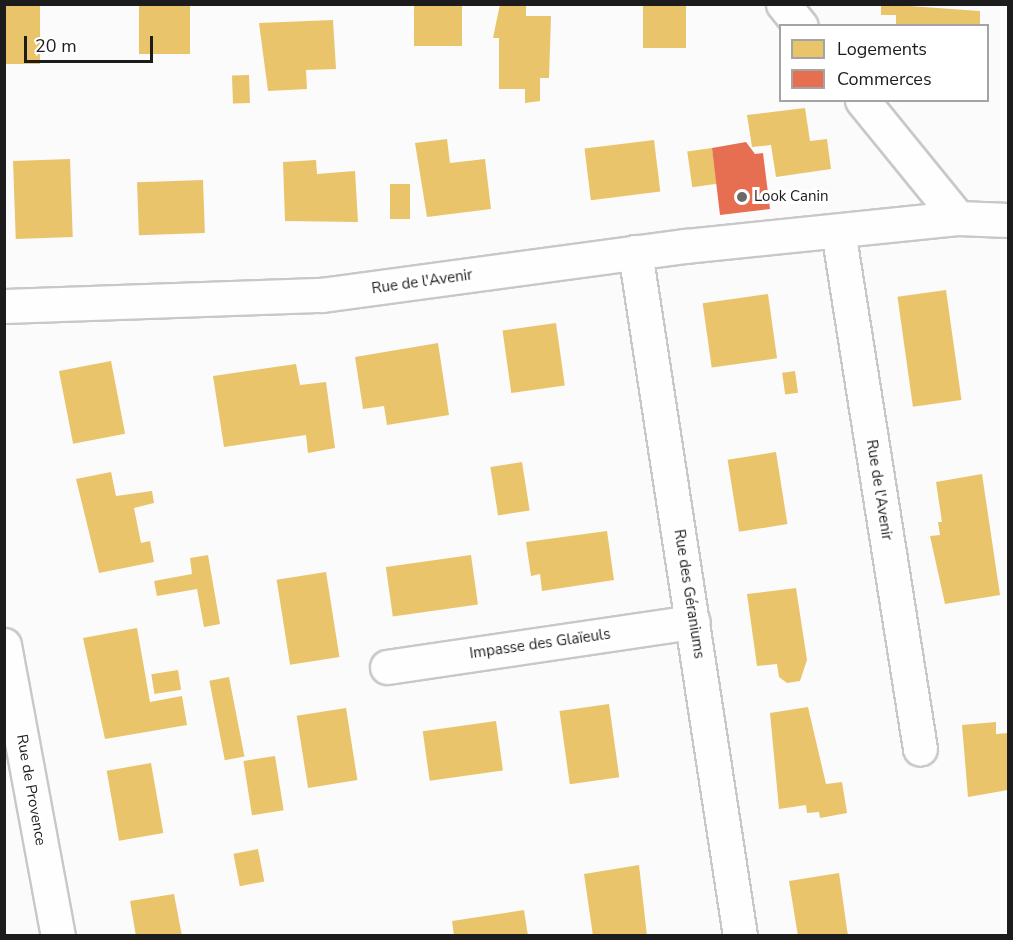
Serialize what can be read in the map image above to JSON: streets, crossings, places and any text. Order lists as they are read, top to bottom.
{
  "streets": {
    "street": [
      "Rue de l'Avenir",
      "Rue des Géraniums",
      "Impasse des Glaïeuls",
      "Rue de Provence"
    ]
  },
  "crossings": [
    ["Rue de l'Avenir", "Rue des Géraniums"],
    ["Rue des Géraniums", "Impasse des Glaïeuls"]
  ],
  "places": ["Look Canin"],
  "legend": ["Logements", "Commerces"],
  "scale_bar": "20 m"
}
